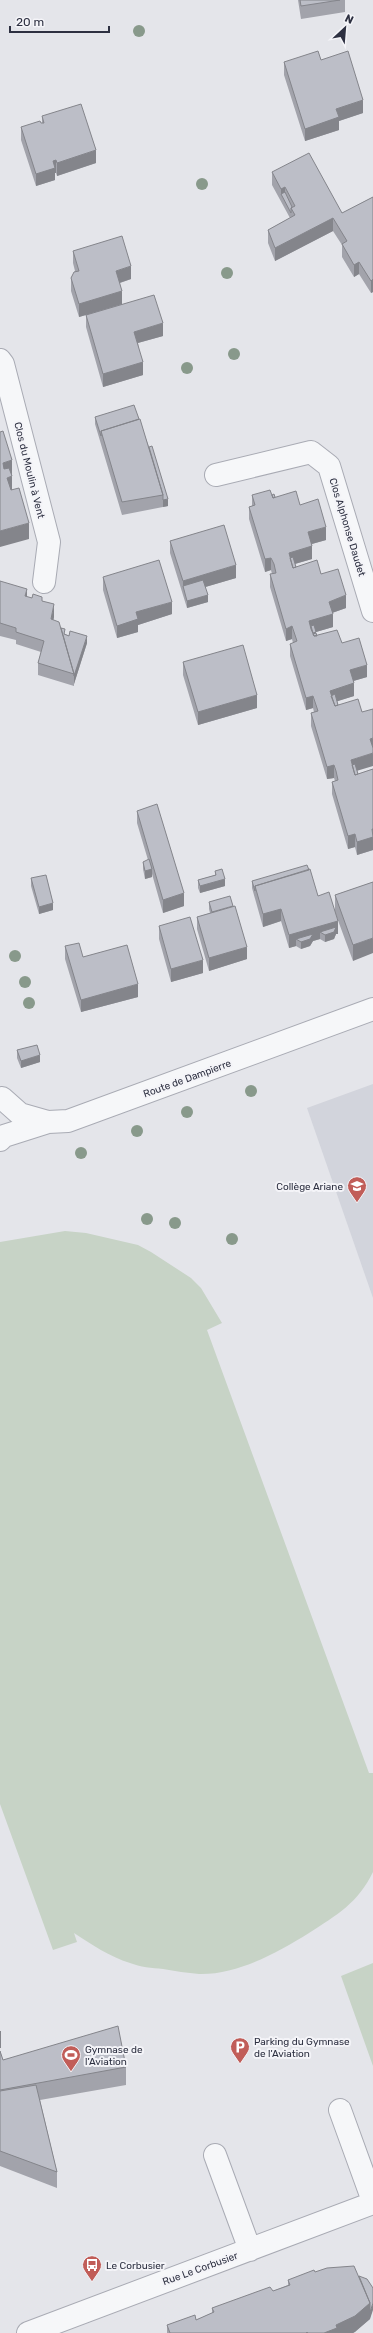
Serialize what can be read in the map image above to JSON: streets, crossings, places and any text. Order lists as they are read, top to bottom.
{
  "streets": {
    "street": [
      "Clos du Moulin à Vent",
      "Clos Alphonse Daudet",
      "Route de Dampierre",
      "Rue Le Corbusier"
    ]
  },
  "places": {
    "school or university": ["Collège Ariane"],
    "parking": ["Parking du Gymnase de l'Aviation"],
    "sports": ["Gymnase de l'Aviation"],
    "bus stop": ["Le Corbusier"]
  },
  "scale_bar": "20 m",
  "north": "top right"
}
